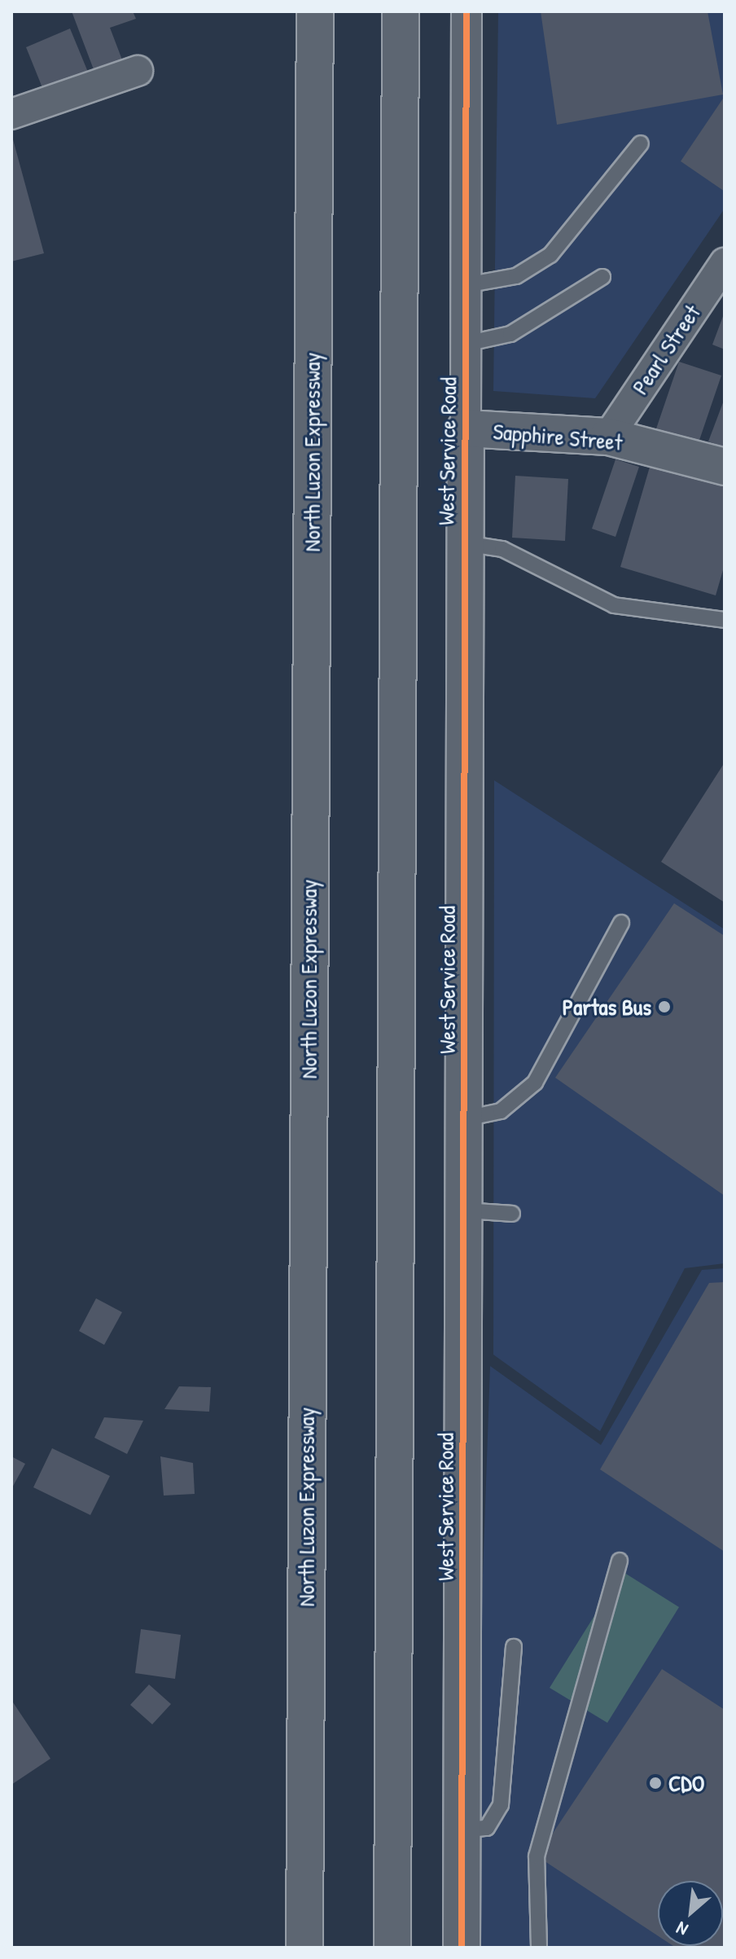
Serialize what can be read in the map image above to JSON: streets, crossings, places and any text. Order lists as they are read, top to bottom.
{
  "streets": {
    "main road": ["Sapphire Street", "West Service Road", "North Luzon Expressway"],
    "street": ["Pearl Street"]
  },
  "crossings": [
    ["Pearl Street", "Sapphire Street"],
    ["Sapphire Street", "West Service Road"]
  ],
  "places": ["Partas Bus", "CDO"],
  "north": "bottom left"
}
